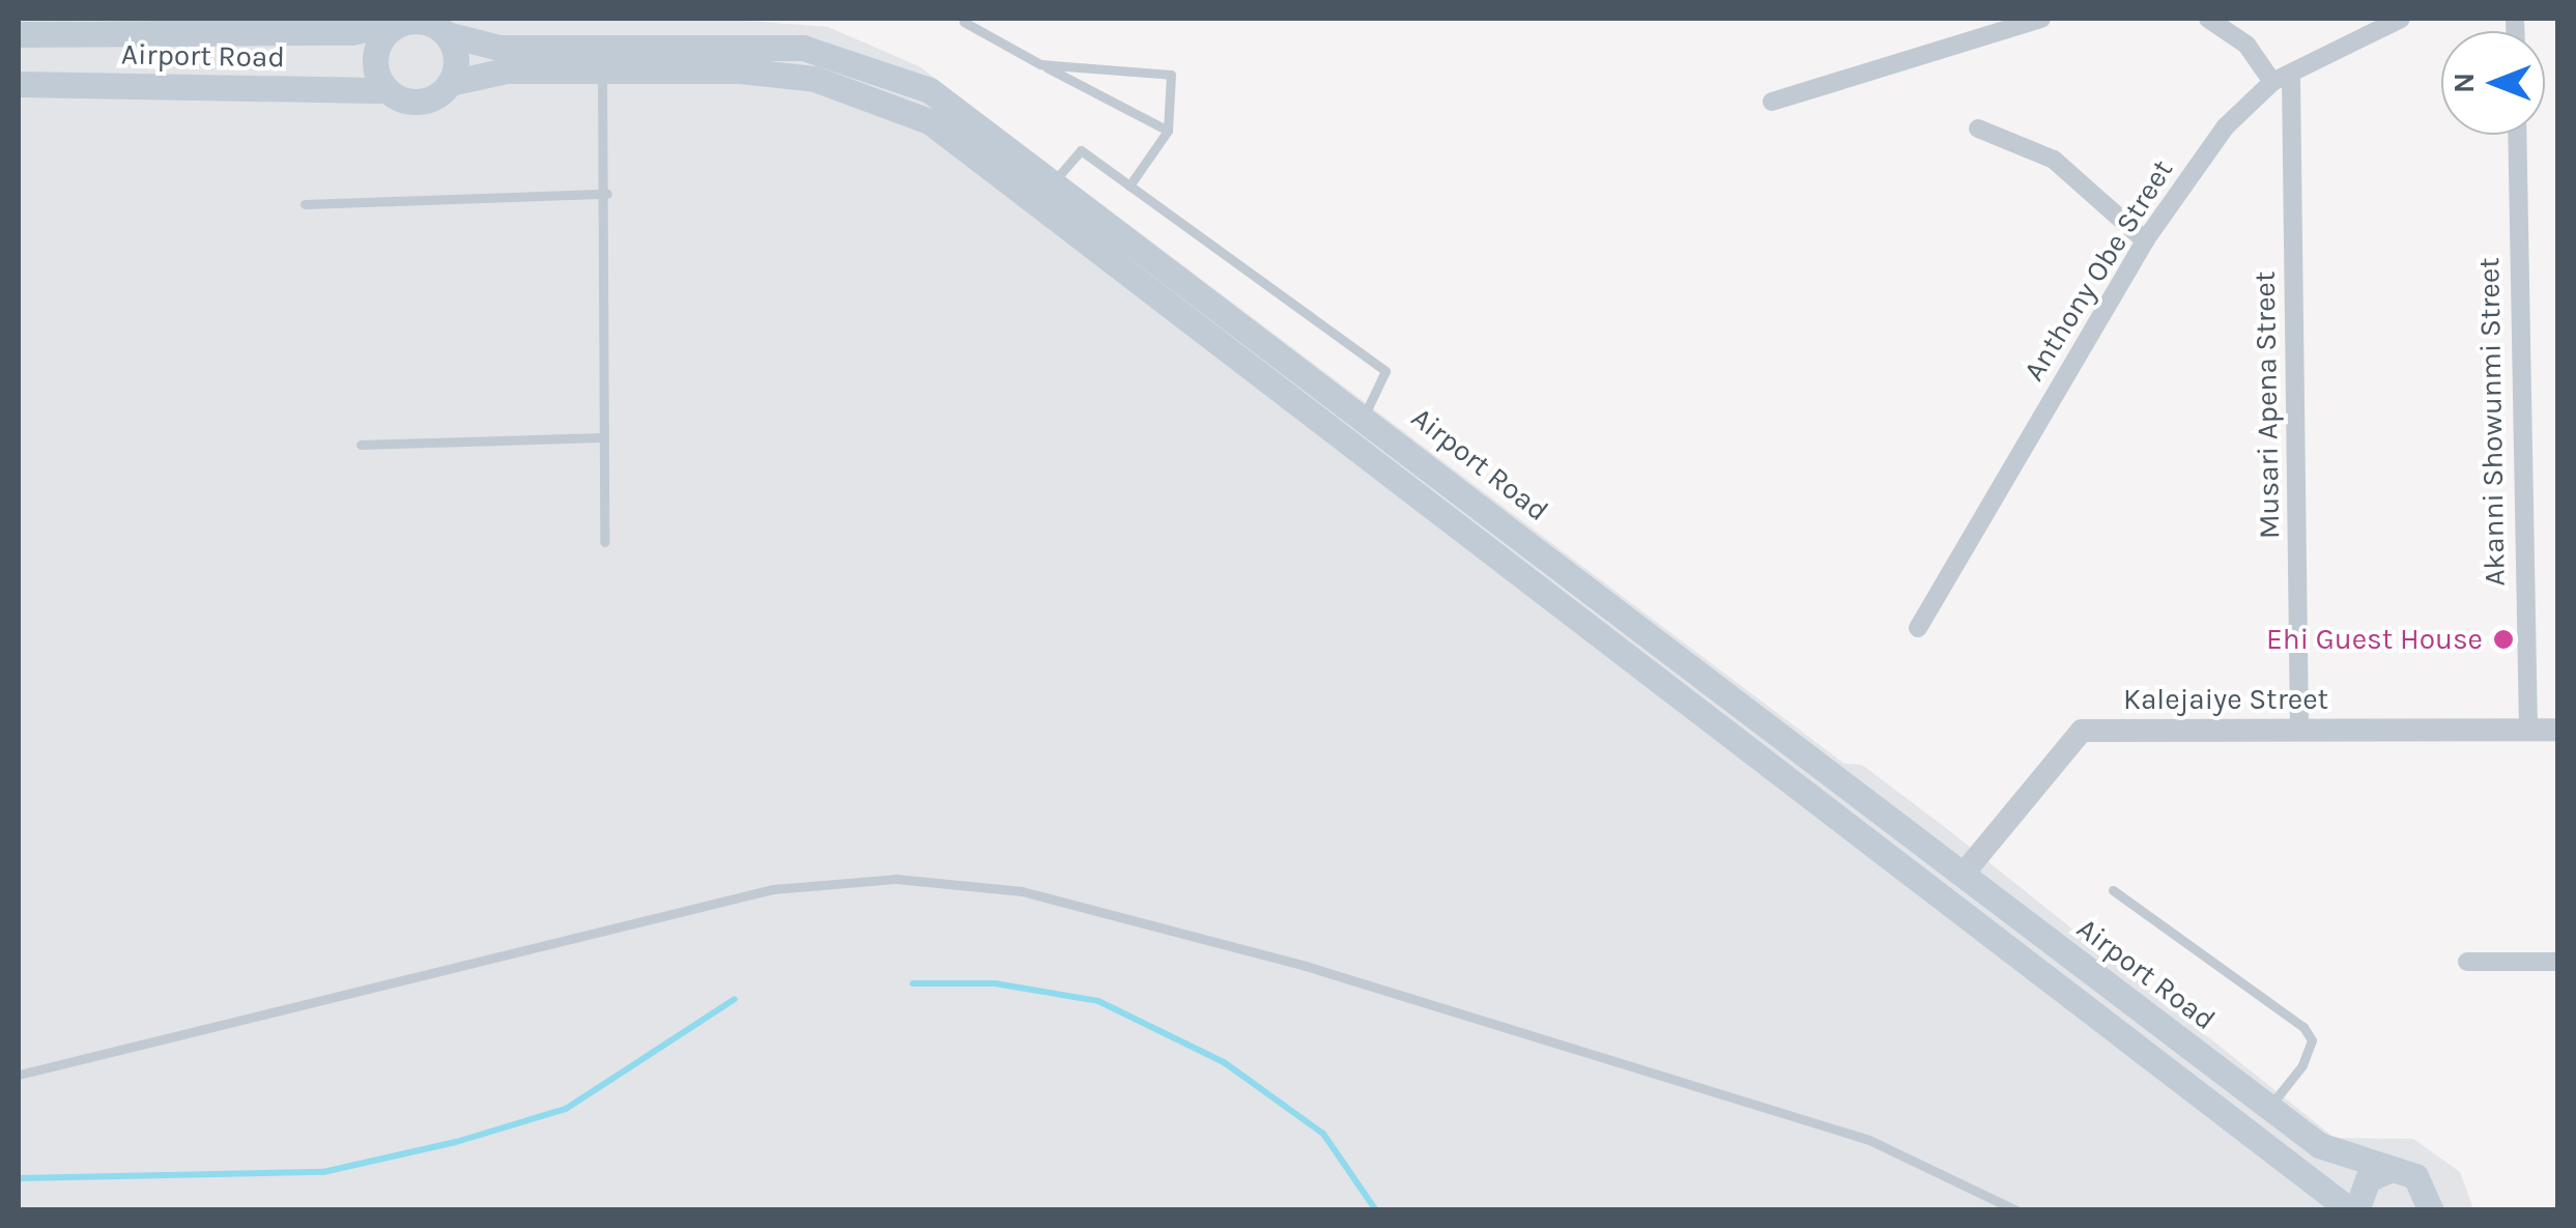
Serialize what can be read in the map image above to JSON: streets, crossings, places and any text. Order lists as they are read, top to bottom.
{
  "streets": {
    "main road": ["Airport Road"],
    "street": [
      "Anthony Obe Street",
      "Musari Apena Street",
      "Akanni Showunmi Street",
      "Kalejaiye Street"
    ]
  },
  "crossings": [
    ["Airport Road", "Kalejaiye Street"],
    ["Anthony Obe Street", "Musari Apena Street"],
    ["Musari Apena Street", "Kalejaiye Street"],
    ["Akanni Showunmi Street", "Kalejaiye Street"]
  ],
  "places": ["Ehi Guest House"],
  "north": "left"
}
